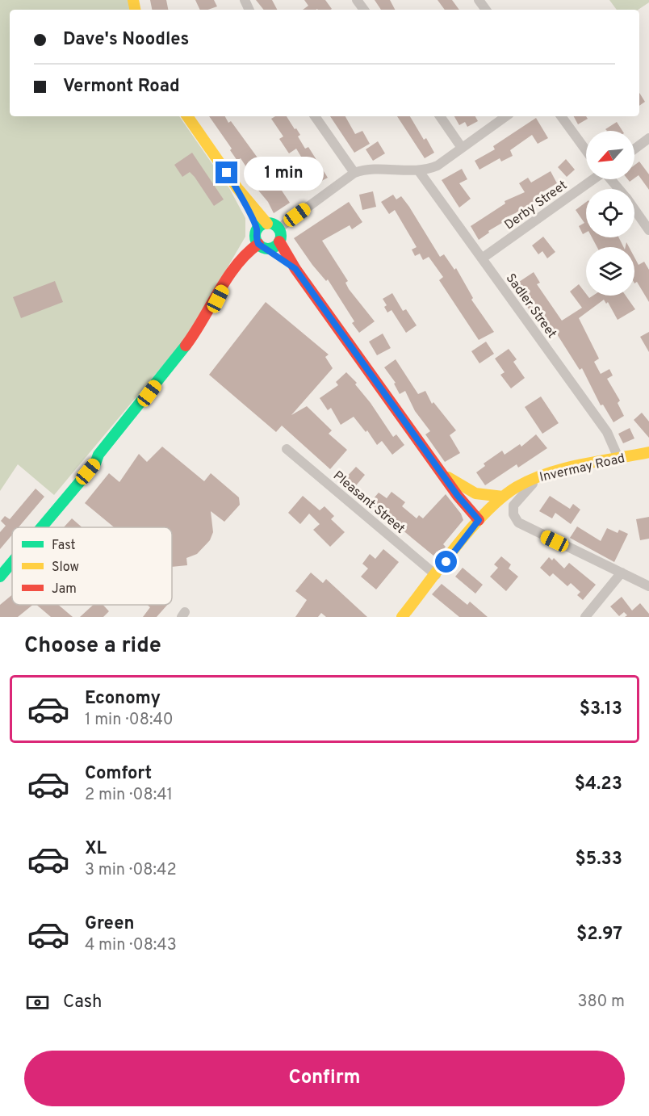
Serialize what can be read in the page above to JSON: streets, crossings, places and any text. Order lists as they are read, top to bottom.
{
  "streets": {
    "street": [
      "Derby Street",
      "Sadler Street",
      "Invermay Road",
      "Pleasant Street"
    ]
  },
  "crossings": [
    ["Derby Street", "Sadler Street"],
    ["Sadler Street", "Invermay Road"],
    ["Invermay Road", "Pleasant Street"]
  ],
  "legend": ["Fast", "Slow", "Jam"],
  "north": "bottom left",
  "page": {
    "banner": ["Dave's Noodles", "Vermont Road"],
    "bubble": "1 min",
    "heading": "Choose a ride",
    "list": [
      {
        "name": "Economy",
        "note": "1 min · 08:40",
        "value": "$3.13"
      },
      {
        "name": "Comfort",
        "note": "2 min · 08:41",
        "value": "$4.23"
      },
      {
        "name": "XL",
        "note": "3 min · 08:42",
        "value": "$5.33"
      },
      {
        "name": "Green",
        "note": "4 min · 08:43",
        "value": "$2.97"
      }
    ],
    "pay": ["Cash", "380 m"],
    "buttons": "Confirm"
  }
}
